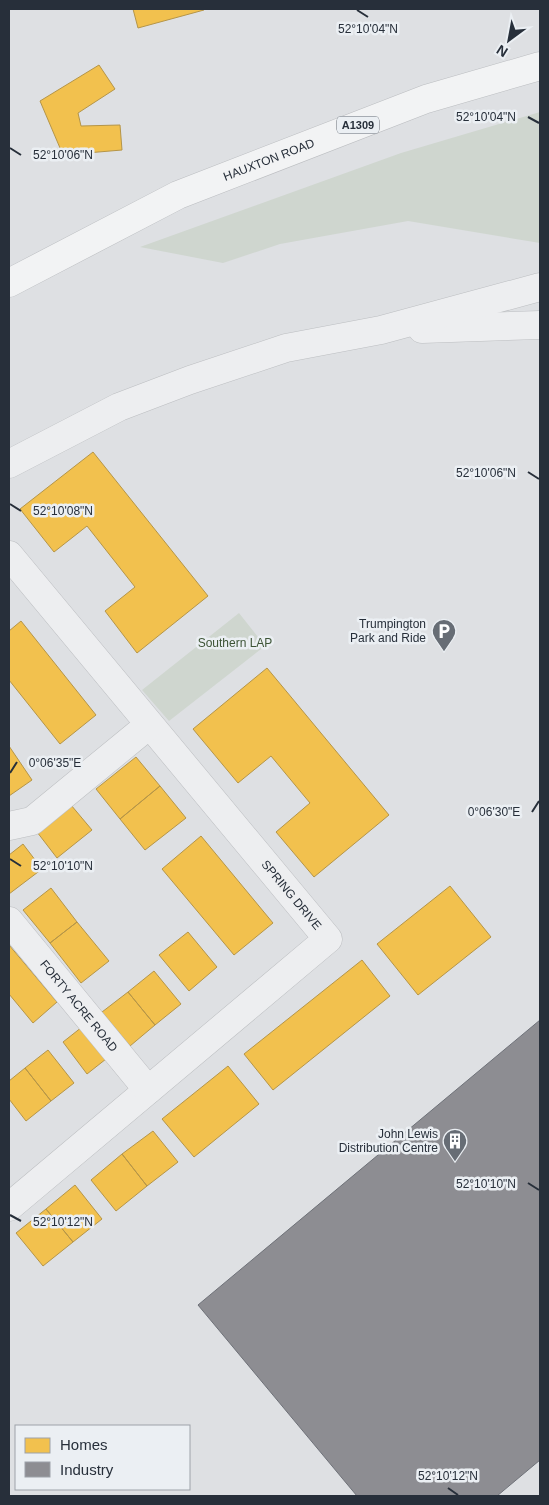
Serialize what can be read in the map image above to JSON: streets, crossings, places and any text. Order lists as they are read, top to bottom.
{
  "streets": {
    "main road": ["A1309", "HAUXTON ROAD"],
    "street": ["SPRING DRIVE", "FORTY ACRE ROAD"]
  },
  "crossings": [
    ["SPRING DRIVE", "FORTY ACRE ROAD"]
  ],
  "parks": ["Southern LAP"],
  "places": {
    "parking": ["Trumpington Park and Ride"],
    "building": ["John Lewis Distribution Centre"]
  },
  "legend": ["Homes", "Industry"],
  "north": "bottom left",
  "coordinates": [
    "52°10'04\"N",
    "52°10'06\"N",
    "52°10'08\"N",
    "0°06'35\"E",
    "0°06'30\"E",
    "52°10'10\"N",
    "52°10'12\"N"
  ]
}
